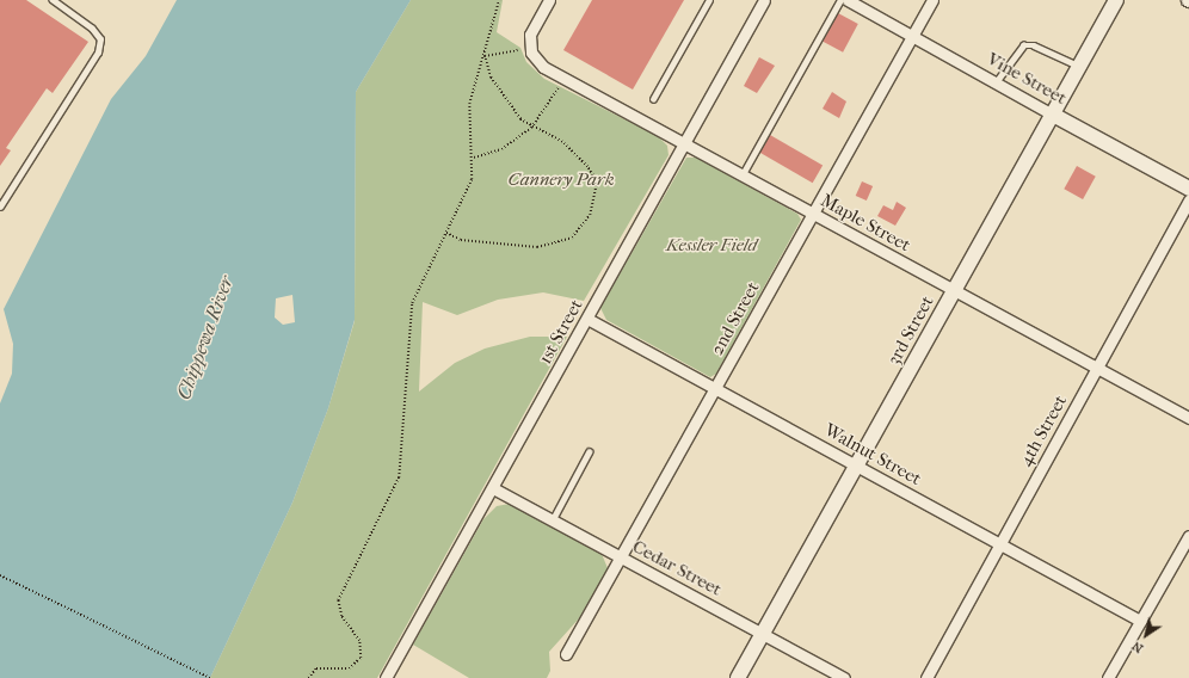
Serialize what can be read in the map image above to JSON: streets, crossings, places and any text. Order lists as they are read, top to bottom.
{
  "streets": {
    "main road": ["Vine Street", "3rd Street"],
    "street": [
      "Maple Street",
      "2nd Street",
      "1st Street",
      "4th Street",
      "Walnut Street",
      "Cedar Street"
    ]
  },
  "crossings": [
    ["Vine Street", "2nd Street"],
    ["Vine Street", "3rd Street"],
    ["Maple Street", "2nd Street"],
    ["Maple Street", "3rd Street"],
    ["Maple Street", "1st Street"],
    ["Maple Street", "4th Street"],
    ["2nd Street", "Walnut Street"],
    ["2nd Street", "Cedar Street"],
    ["3rd Street", "Walnut Street"],
    ["3rd Street", "Cedar Street"],
    ["1st Street", "Walnut Street"],
    ["1st Street", "Cedar Street"],
    ["4th Street", "Walnut Street"]
  ],
  "water": ["Chippewa River"],
  "parks": ["Cannery Park", "Kessler Field"],
  "north": "bottom left"
}
